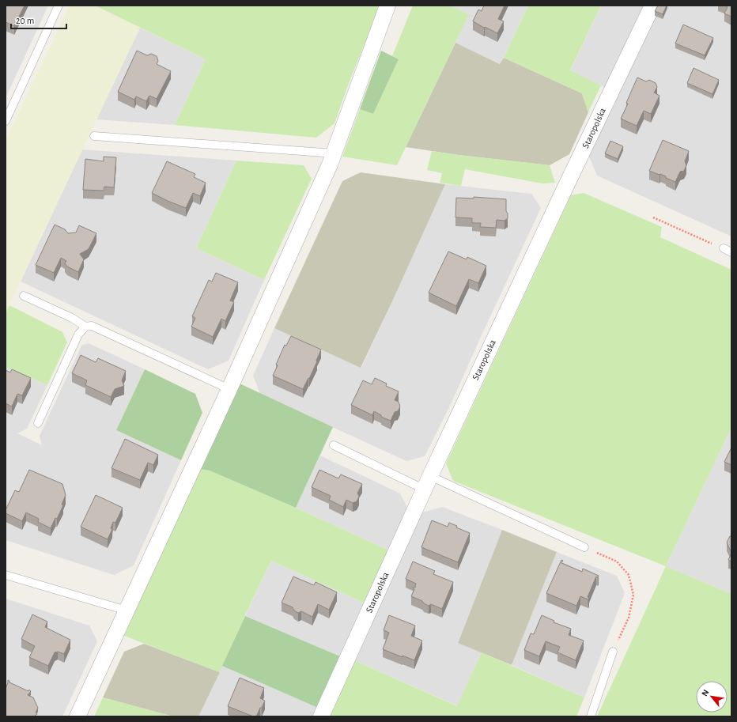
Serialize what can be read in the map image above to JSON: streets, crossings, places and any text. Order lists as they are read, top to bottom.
{
  "streets": {
    "street": ["Staropolska"]
  },
  "scale_bar": "20 m",
  "north": "top left"
}
